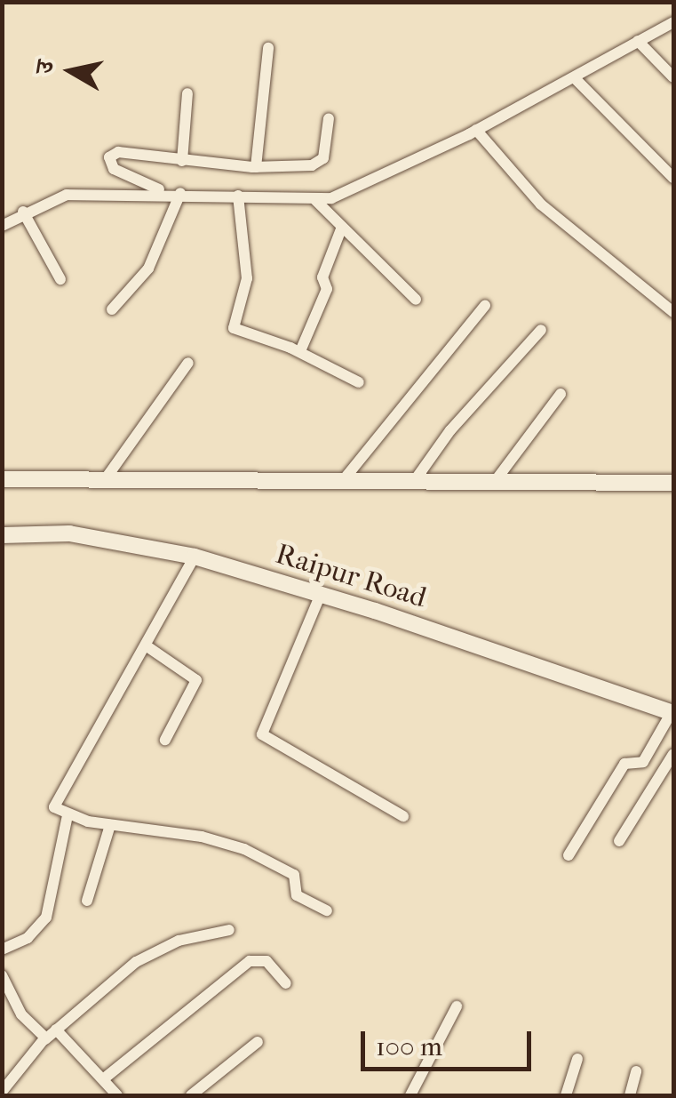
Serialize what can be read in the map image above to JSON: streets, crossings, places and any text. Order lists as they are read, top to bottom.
{
  "streets": {
    "main road": ["Raipur Road"]
  },
  "scale_bar": "100 m",
  "north": "left"
}
